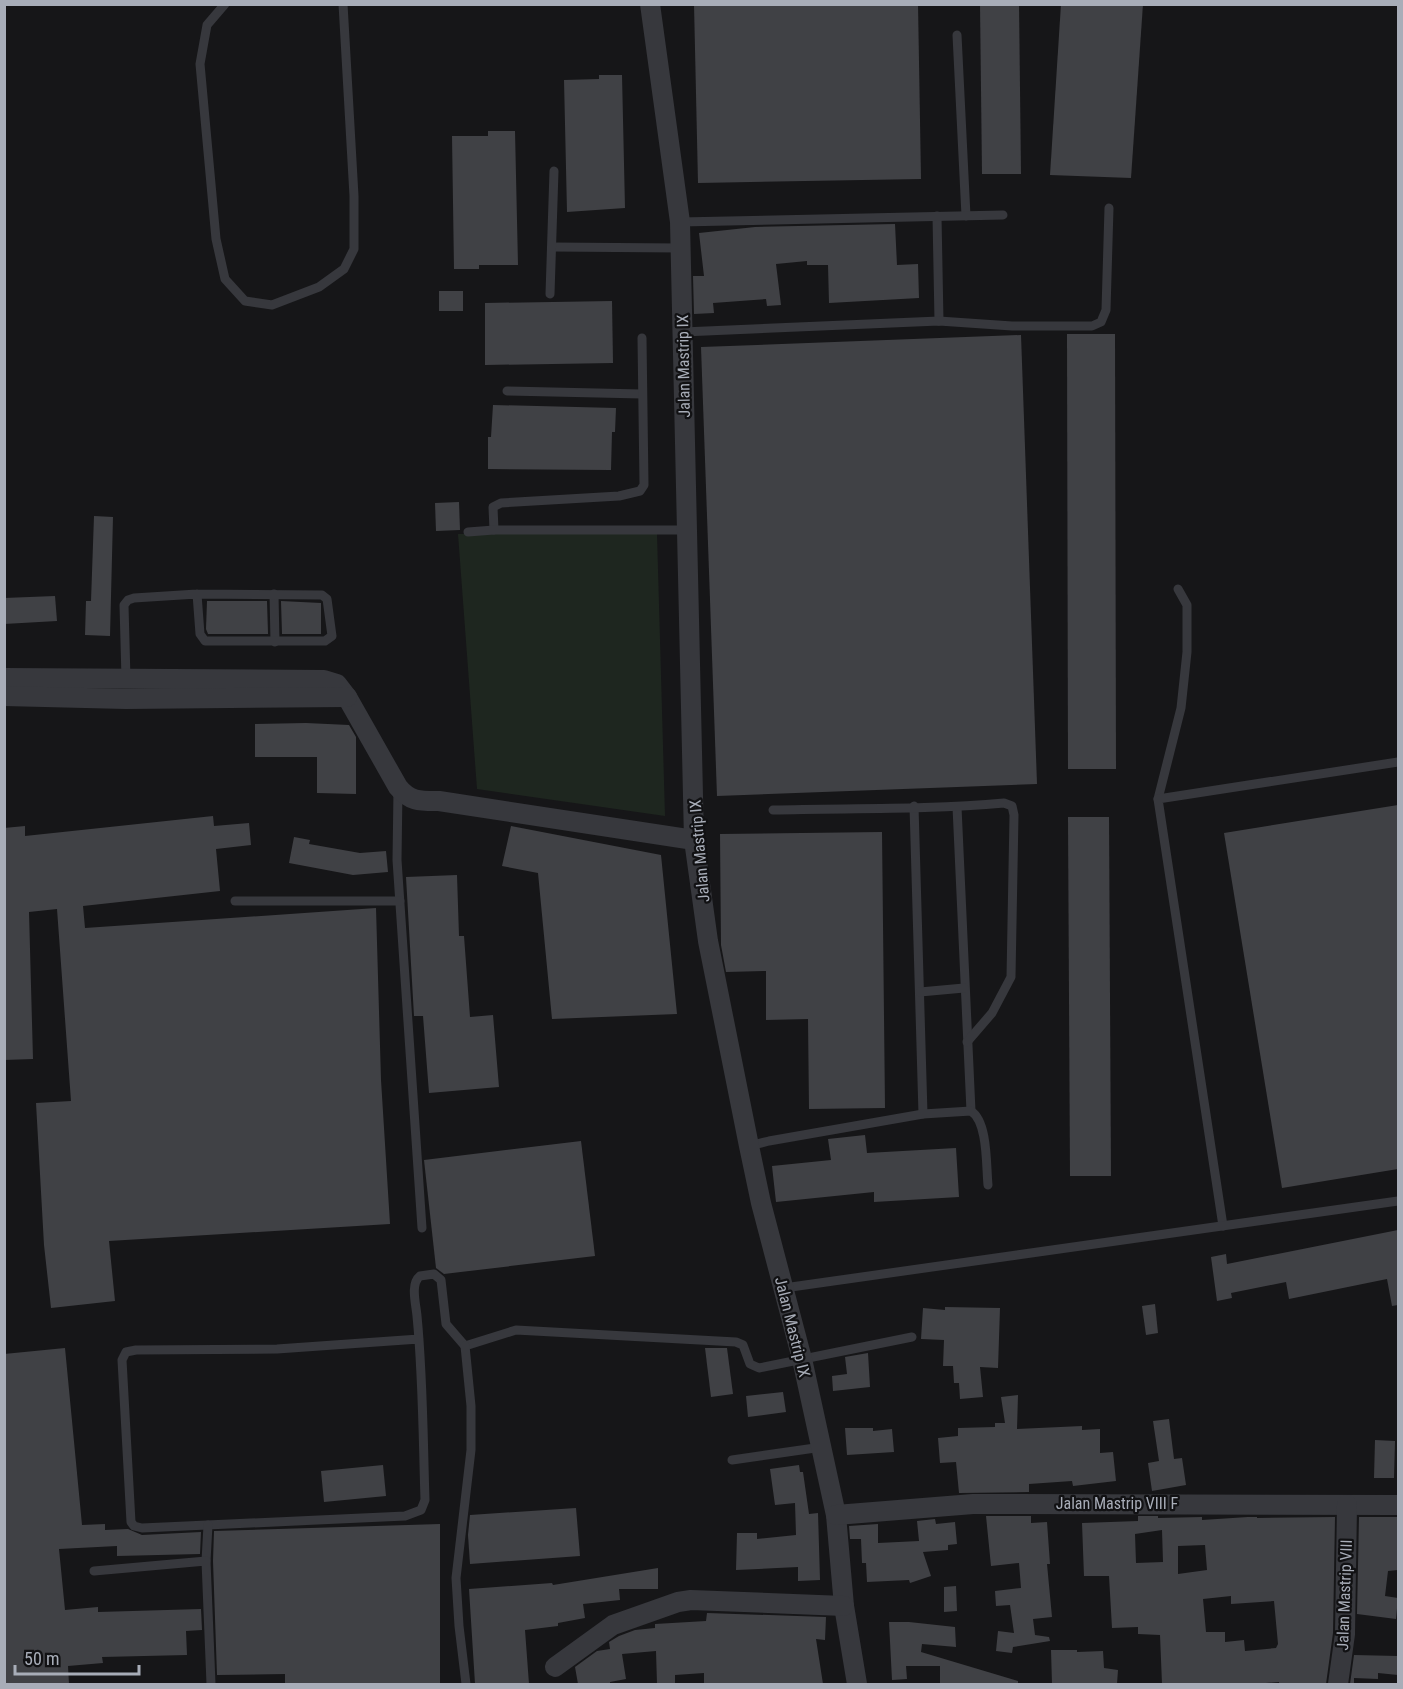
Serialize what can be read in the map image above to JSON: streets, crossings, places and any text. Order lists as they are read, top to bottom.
{
  "streets": {
    "street": ["Jalan Mastrip IX", "Jalan Mastrip VIII F", "Jalan Mastrip VIII"]
  },
  "crossings": [
    ["Jalan Mastrip IX", "Jalan Mastrip VIII F"],
    ["Jalan Mastrip VIII F", "Jalan Mastrip VIII"]
  ],
  "scale_bar": "50 m"
}
